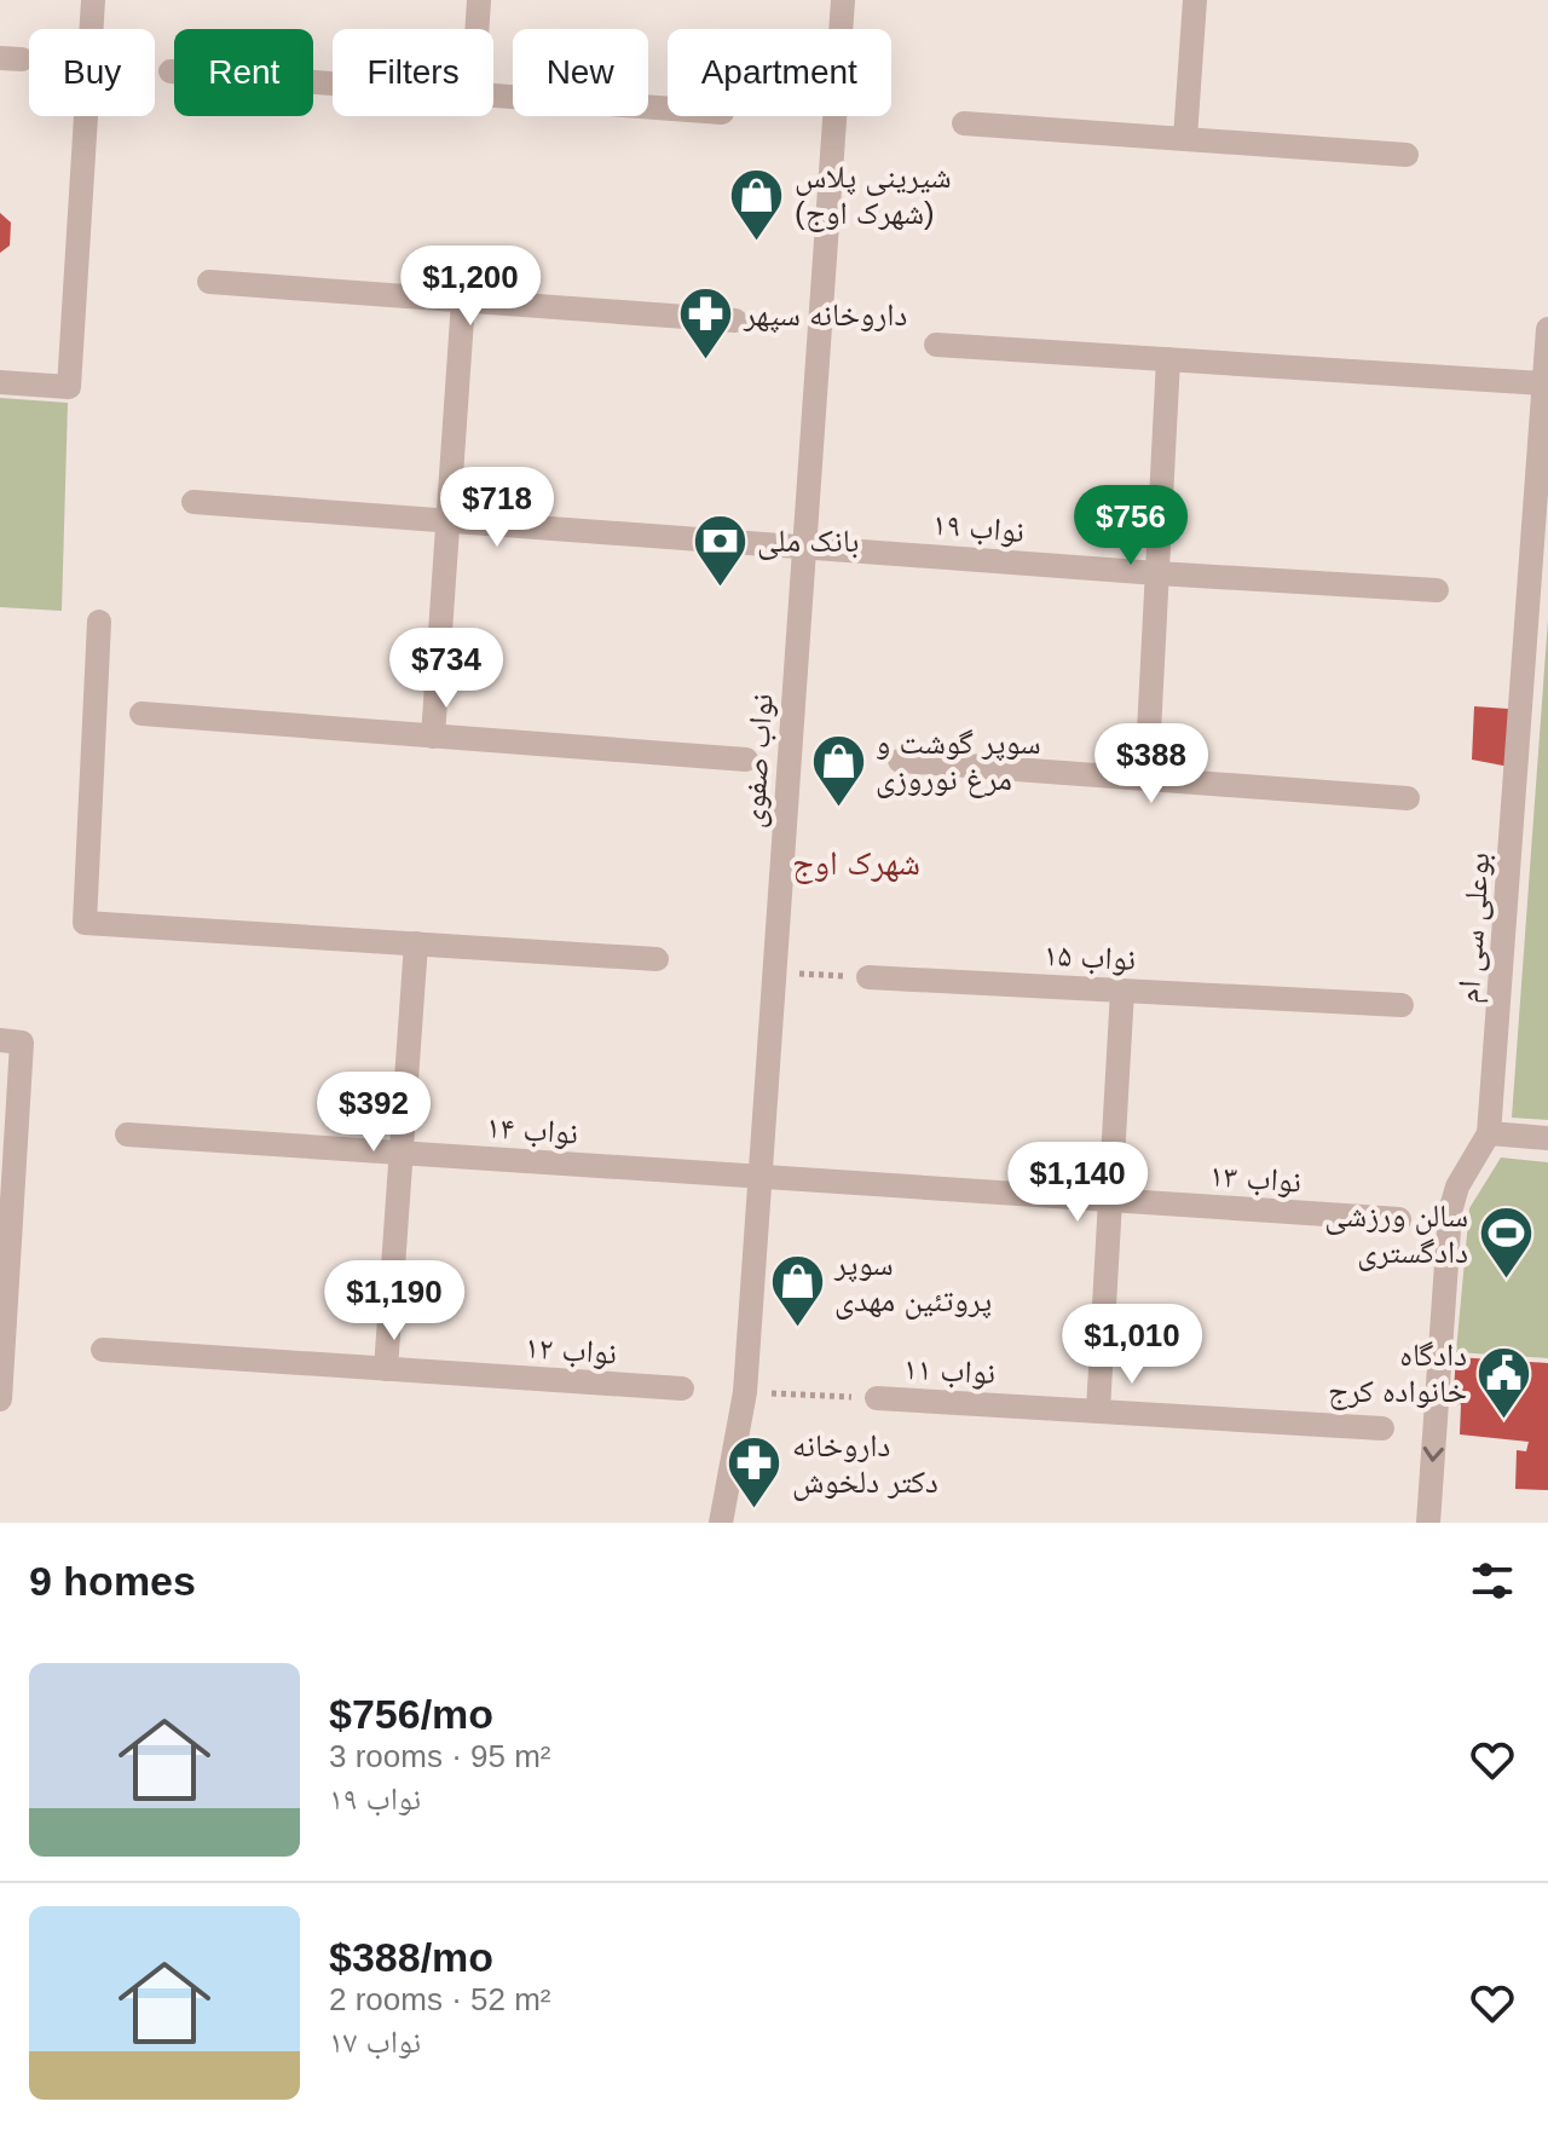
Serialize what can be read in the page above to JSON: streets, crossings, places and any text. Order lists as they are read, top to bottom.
{
  "streets": {
    "street": [
      "نواب ۱۹",
      "نواب صفوی",
      "بوعلی سی ام",
      "نواب ۱۵",
      "نواب ۱۴",
      "نواب ۱۳",
      "نواب ۱۲",
      "نواب ۱۱"
    ]
  },
  "crossings": [
    ["نواب ۱۹", "نواب صفوی"],
    ["نواب صفوی", "نواب ۱۴"],
    ["نواب صفوی", "نواب ۱۳"],
    ["نواب صفوی", "نواب ۱۱"],
    ["نواب ۱۴", "نواب ۱۳"]
  ],
  "districts": ["شهرک اوج"],
  "places": {
    "shop": ["شیرینی پلاس (شهرک اوج)", "سوپر گوشت و مرغ نوروزی", "سوپر پروتئین مهدی"],
    "pharmacy": ["داروخانه سپهر", "داروخانه دکتر دلخوش"],
    "bank": ["بانک ملی"],
    "sports": ["سالن ورزشی دادگستری"],
    "public building": ["دادگاه خانواده کرج"]
  },
  "page": {
    "chip": [
      "Buy",
      "Rent",
      "Filters",
      "New",
      "Apartment"
    ],
    "price": [
      "$1,200",
      "$718",
      "$756",
      "$734",
      "$388",
      "$392",
      "$1,140",
      "$1,190",
      "$1,010"
    ],
    "heading": "9 homes",
    "list": [
      {
        "name": "$756/mo",
        "note": "3 rooms · 95 m² · نواب ۱۹"
      },
      {
        "name": "$388/mo",
        "note": "2 rooms · 52 m² · نواب ۱۷"
      }
    ]
  }
}
